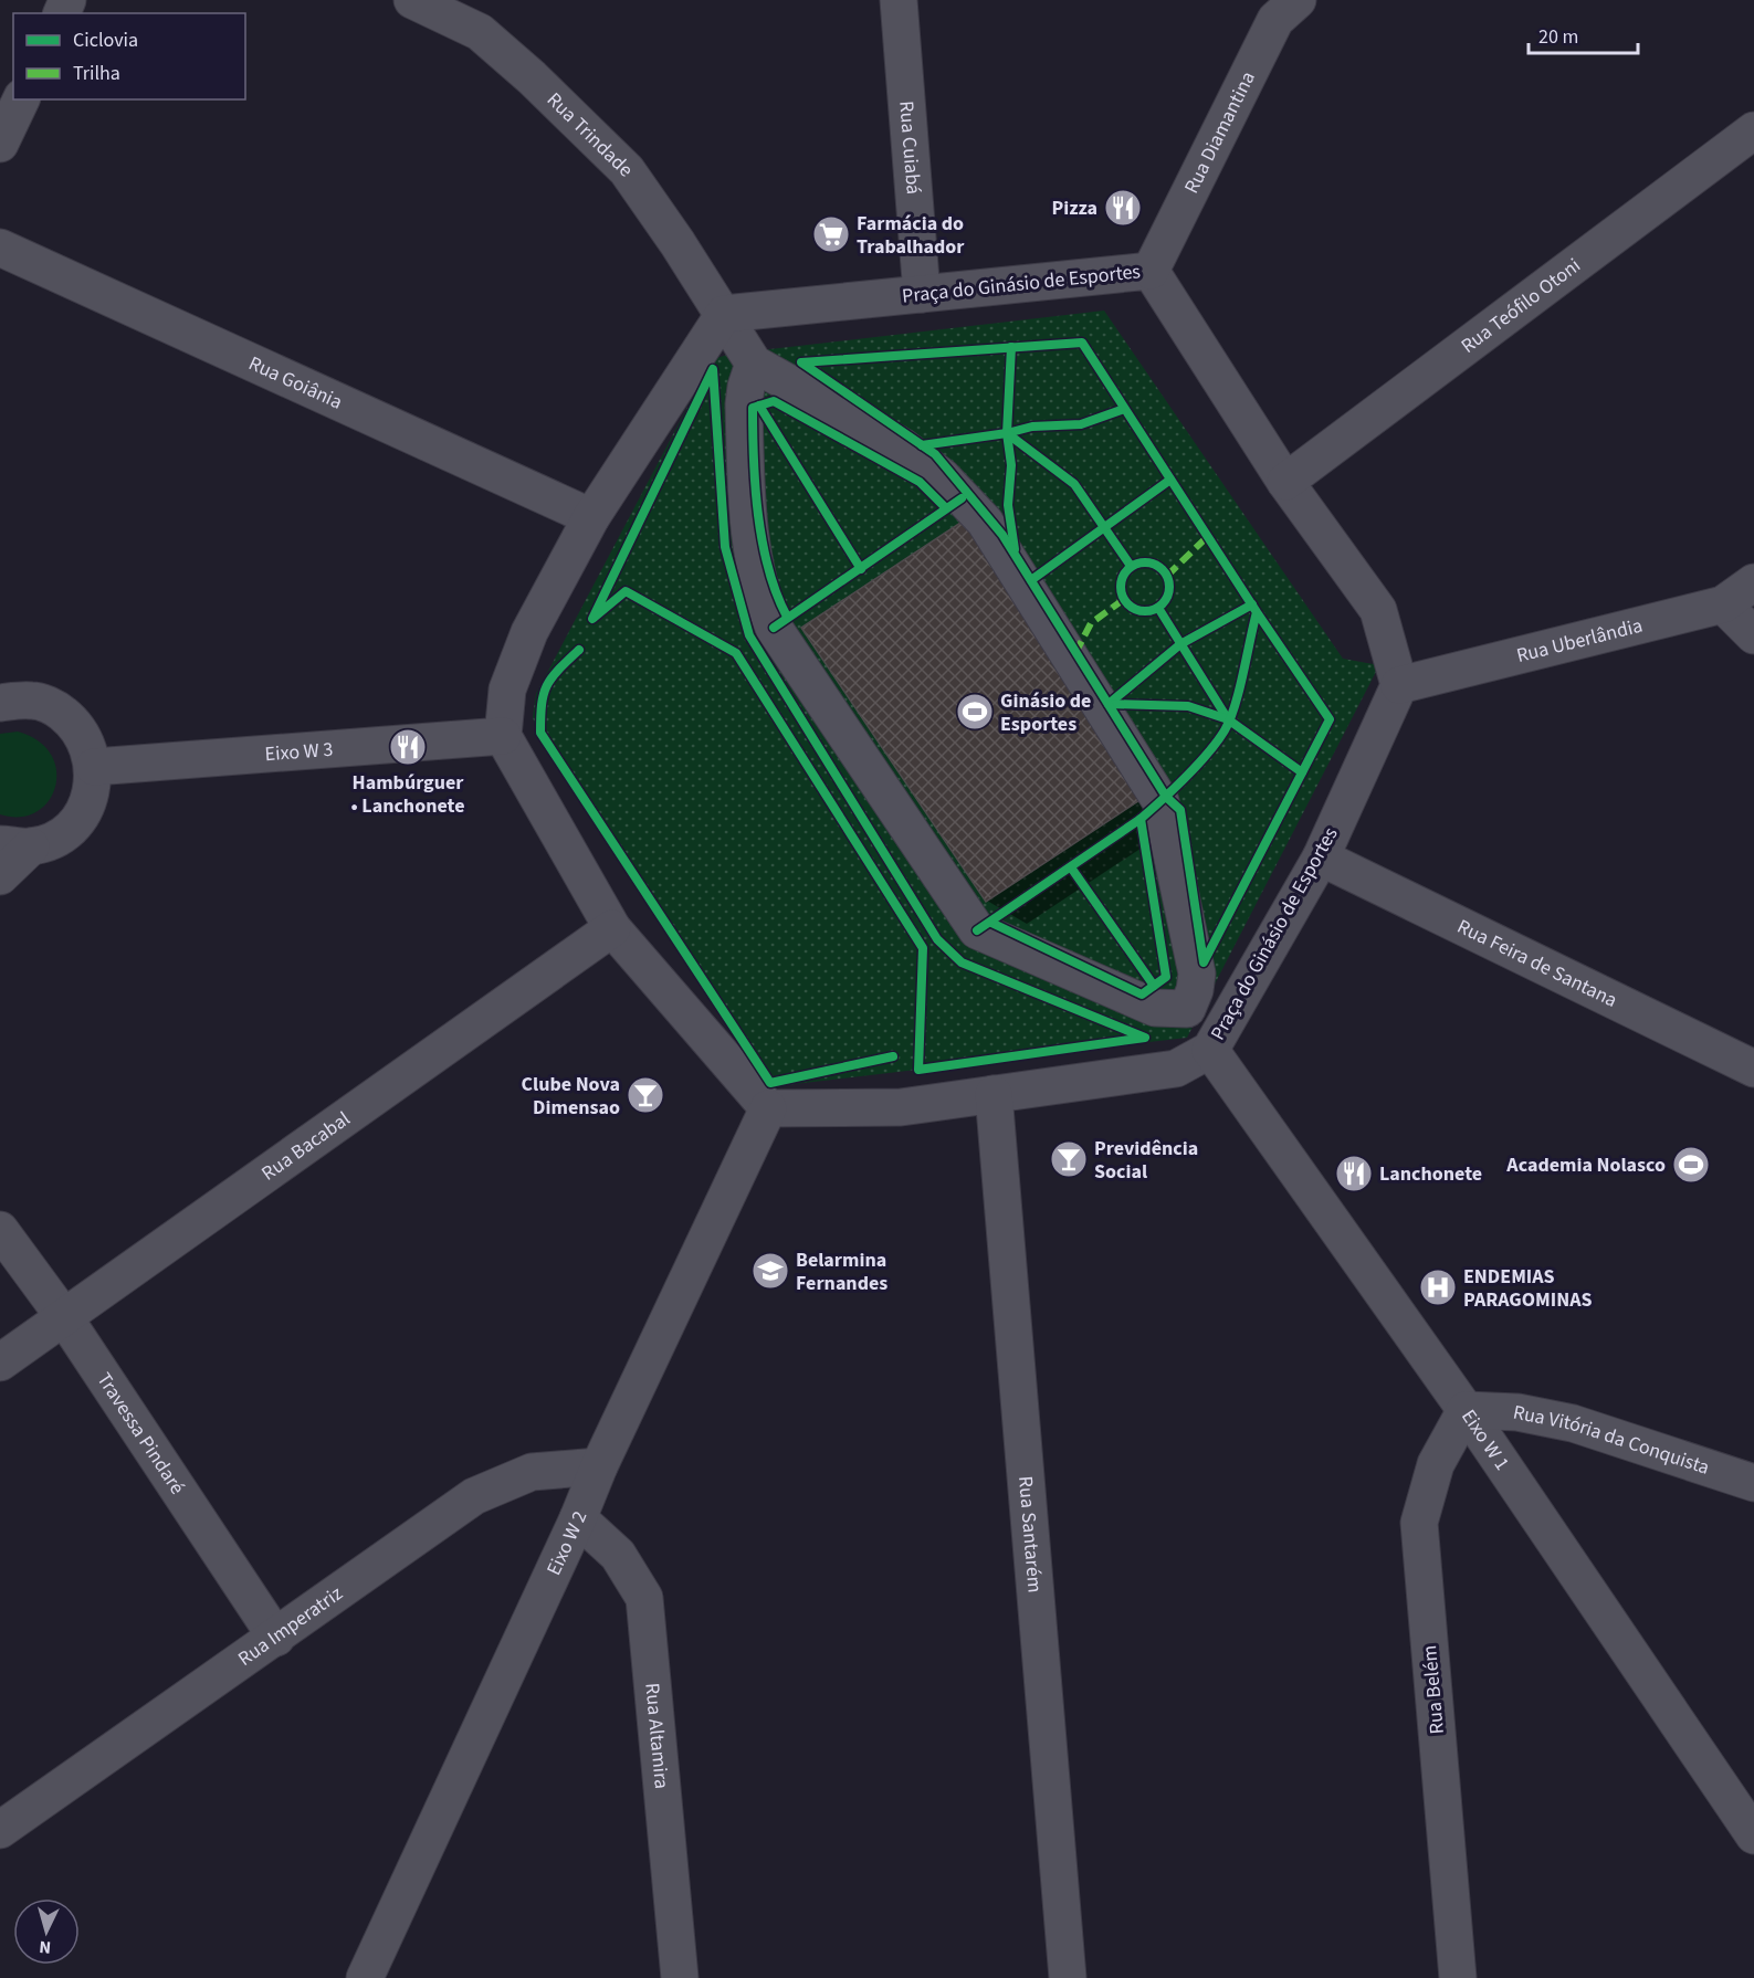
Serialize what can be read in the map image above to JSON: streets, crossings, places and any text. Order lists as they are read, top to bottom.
{
  "streets": {
    "street": [
      "Rua Diamantina",
      "Rua Trindade",
      "Rua Cuiabá",
      "Praça do Ginásio de Esportes",
      "Rua Teófilo Otoni",
      "Rua Goiânia",
      "Rua Uberlândia",
      "Eixo W 3",
      "Rua Feira de Santana",
      "Rua Bacabal",
      "Travessa Pindaré",
      "Eixo W 1",
      "Rua Vitória da Conquista",
      "Rua Santarém",
      "Eixo W 2",
      "Rua Imperatriz",
      "Rua Belém",
      "Rua Altamira"
    ]
  },
  "crossings": [
    ["Rua Diamantina", "Praça do Ginásio de Esportes"],
    ["Rua Trindade", "Praça do Ginásio de Esportes"],
    ["Rua Cuiabá", "Praça do Ginásio de Esportes"],
    ["Praça do Ginásio de Esportes", "Rua Teófilo Otoni"],
    ["Praça do Ginásio de Esportes", "Rua Uberlândia"],
    ["Praça do Ginásio de Esportes", "Rua Feira de Santana"],
    ["Praça do Ginásio de Esportes", "Eixo W 1"],
    ["Praça do Ginásio de Esportes", "Rua Santarém"],
    ["Praça do Ginásio de Esportes", "Eixo W 2"],
    ["Rua Bacabal", "Travessa Pindaré"],
    ["Travessa Pindaré", "Rua Imperatriz"],
    ["Eixo W 1", "Rua Vitória da Conquista"],
    ["Eixo W 1", "Rua Belém"],
    ["Rua Vitória da Conquista", "Rua Belém"],
    ["Eixo W 2", "Rua Imperatriz"],
    ["Eixo W 2", "Rua Altamira"]
  ],
  "places": {
    "restaurant": ["Pizza", "Hambúrguer • Lanchonete", "Lanchonete"],
    "supermarket": ["Farmácia do Trabalhador"],
    "sports": ["Ginásio de Esportes", "Academia Nolasco"],
    "bar": ["Clube Nova Dimensao", "Previdência Social"],
    "school or university": ["Belarmina Fernandes"],
    "hospital": ["ENDEMIAS PARAGOMINAS"]
  },
  "legend": ["Ciclovia", "Trilha"],
  "scale_bar": "20 m",
  "north": "bottom"
}
